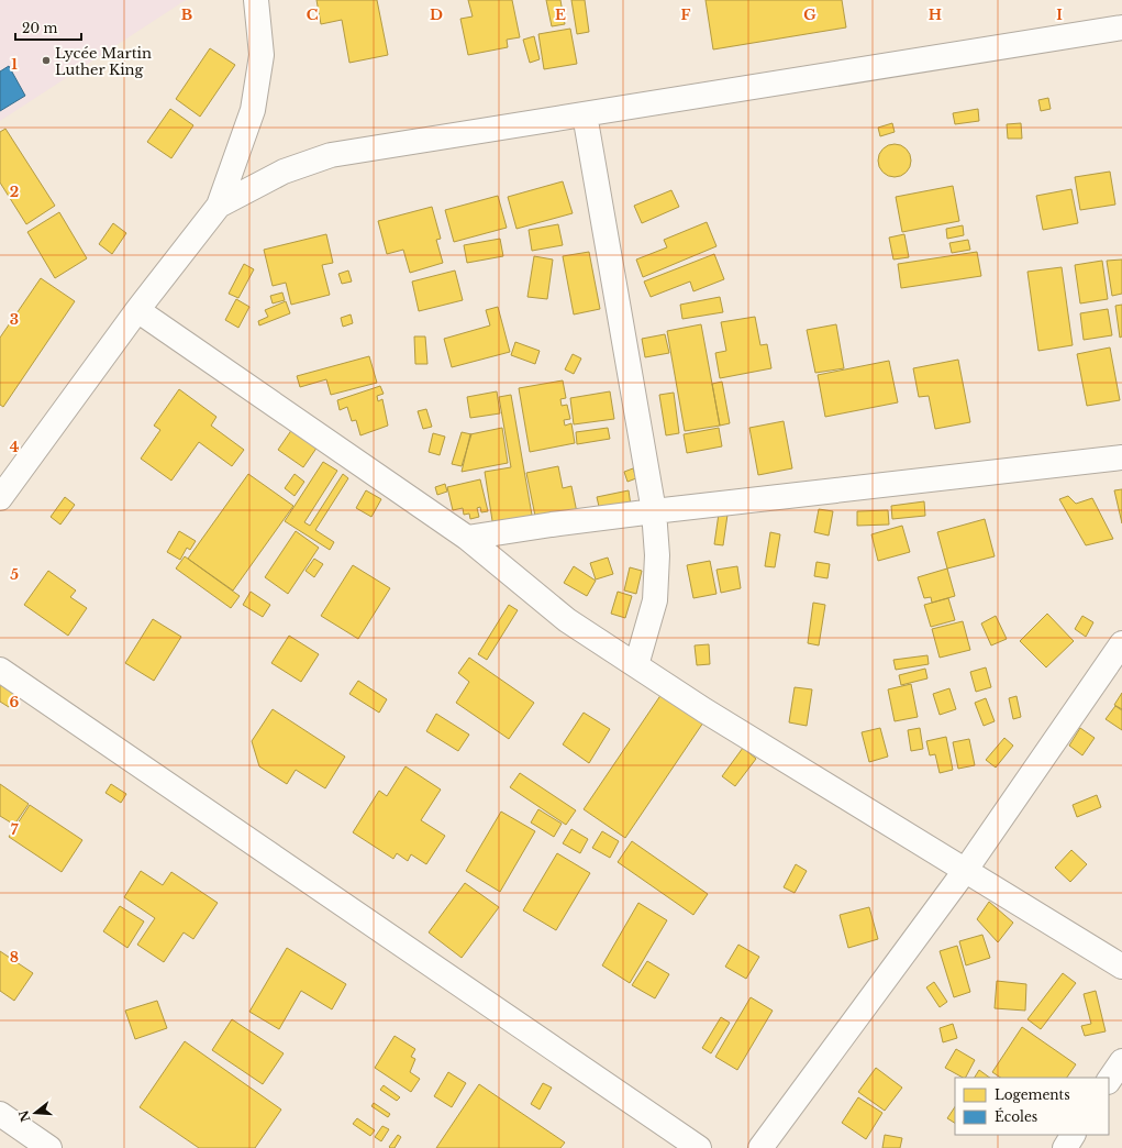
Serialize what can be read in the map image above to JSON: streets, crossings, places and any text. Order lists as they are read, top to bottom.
{
  "places": ["Lycée Martin Luther King"],
  "legend": ["Logements", "Écoles"],
  "scale_bar": "20 m",
  "north": "left",
  "grid": {
    "columns": [
      "B",
      "C",
      "D",
      "E",
      "F",
      "G",
      "H",
      "I"
    ],
    "rows": [
      "1",
      "2",
      "3",
      "4",
      "5",
      "6",
      "7",
      "8"
    ]
  }
}
